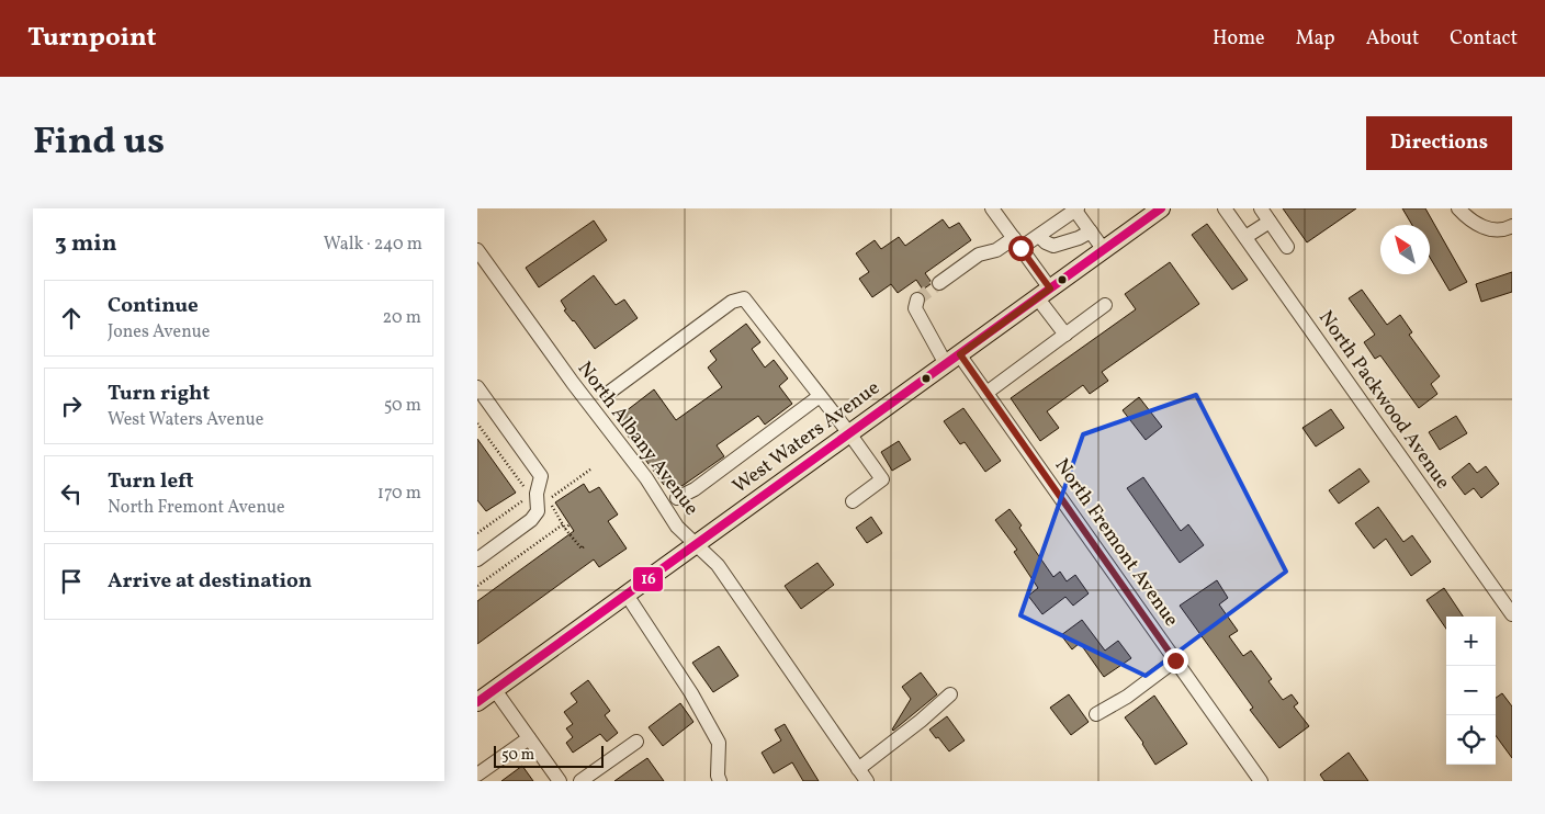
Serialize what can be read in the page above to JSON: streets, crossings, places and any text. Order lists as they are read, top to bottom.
{
  "streets": {
    "main road": ["West Waters Avenue"],
    "street": ["North Packwood Avenue", "North Albany Avenue", "North Fremont Avenue"]
  },
  "crossings": [
    ["West Waters Avenue", "North Albany Avenue"],
    ["West Waters Avenue", "North Fremont Avenue"]
  ],
  "lines": ["transit line 16"],
  "scale_bar": "50 m",
  "north": "top left",
  "page": {
    "header": "Turnpoint",
    "nav": [
      "Home",
      "Map",
      "About",
      "Contact"
    ],
    "title": "Find us",
    "buttons": "Directions",
    "heading": ["3 min", "Walk · 240 m"],
    "list": [
      ["Continue", "Jones Avenue", "20 m"],
      ["Turn right", "West Waters Avenue", "50 m"],
      ["Turn left", "North Fremont Avenue", "170 m"],
      "Arrive at destination"
    ],
    "map_buttons": ["+", "−"],
    "scale": "50 m"
  }
}
